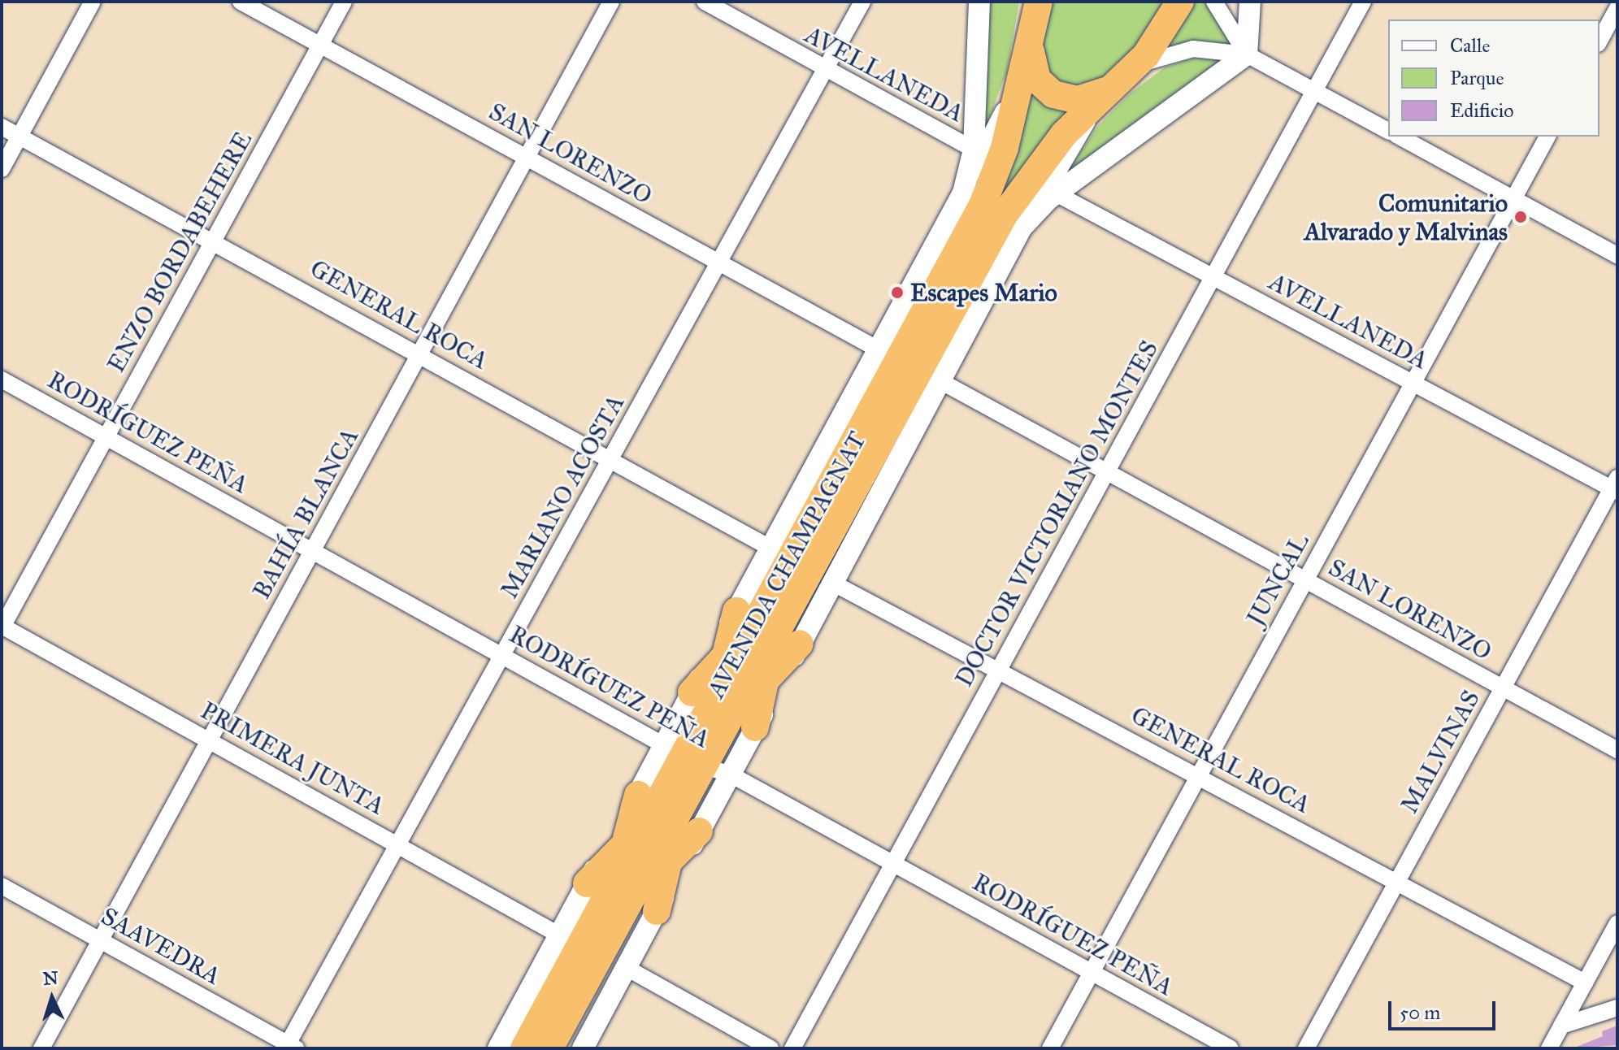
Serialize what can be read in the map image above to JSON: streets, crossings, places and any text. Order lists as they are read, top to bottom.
{
  "streets": {
    "highway": ["AVENIDA CHAMPAGNAT"],
    "street": [
      "AVELLANEDA",
      "SAN LORENZO",
      "ENZO BORDABEHERE",
      "GENERAL ROCA",
      "RODRÍGUEZ PEÑA",
      "MARIANO ACOSTA",
      "BAHÍA BLANCA",
      "DOCTOR VICTORIANO MONTES",
      "JUNCAL",
      "MALVINAS",
      "PRIMERA JUNTA",
      "SAAVEDRA"
    ]
  },
  "crossings": [
    ["AVELLANEDA", "MARIANO ACOSTA"],
    ["AVELLANEDA", "DOCTOR VICTORIANO MONTES"],
    ["AVELLANEDA", "AVENIDA CHAMPAGNAT"],
    ["AVELLANEDA", "JUNCAL"],
    ["AVELLANEDA", "MALVINAS"],
    ["SAN LORENZO", "ENZO BORDABEHERE"],
    ["SAN LORENZO", "MARIANO ACOSTA"],
    ["SAN LORENZO", "BAHÍA BLANCA"],
    ["SAN LORENZO", "DOCTOR VICTORIANO MONTES"],
    ["SAN LORENZO", "AVENIDA CHAMPAGNAT"],
    ["SAN LORENZO", "JUNCAL"],
    ["SAN LORENZO", "MALVINAS"],
    ["ENZO BORDABEHERE", "GENERAL ROCA"],
    ["ENZO BORDABEHERE", "RODRÍGUEZ PEÑA"],
    ["ENZO BORDABEHERE", "PRIMERA JUNTA"],
    ["GENERAL ROCA", "MARIANO ACOSTA"],
    ["GENERAL ROCA", "BAHÍA BLANCA"],
    ["GENERAL ROCA", "DOCTOR VICTORIANO MONTES"],
    ["GENERAL ROCA", "AVENIDA CHAMPAGNAT"],
    ["GENERAL ROCA", "JUNCAL"],
    ["GENERAL ROCA", "MALVINAS"],
    ["RODRÍGUEZ PEÑA", "MARIANO ACOSTA"],
    ["RODRÍGUEZ PEÑA", "BAHÍA BLANCA"],
    ["RODRÍGUEZ PEÑA", "DOCTOR VICTORIANO MONTES"],
    ["RODRÍGUEZ PEÑA", "AVENIDA CHAMPAGNAT"],
    ["RODRÍGUEZ PEÑA", "JUNCAL"],
    ["MARIANO ACOSTA", "PRIMERA JUNTA"],
    ["MARIANO ACOSTA", "SAAVEDRA"],
    ["BAHÍA BLANCA", "PRIMERA JUNTA"],
    ["BAHÍA BLANCA", "SAAVEDRA"],
    ["AVENIDA CHAMPAGNAT", "PRIMERA JUNTA"]
  ],
  "places": ["Comunitario Alvarado y Malvinas", "Escapes Mario"],
  "legend": ["Calle", "Parque", "Edificio"],
  "scale_bar": "50 m",
  "north": "top"
}
